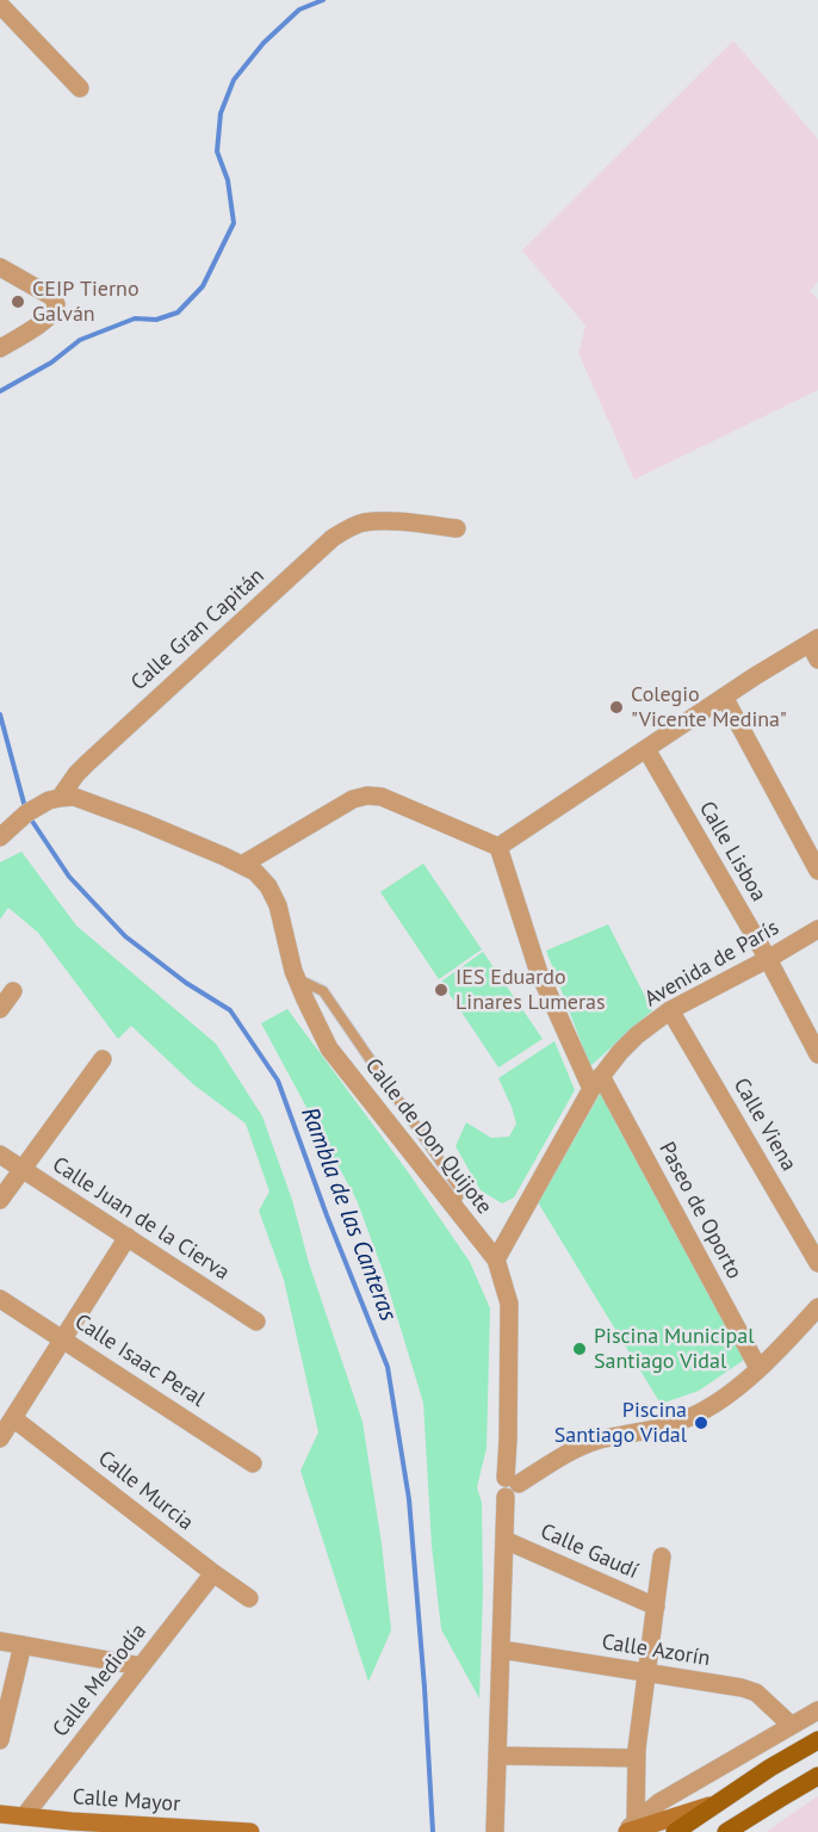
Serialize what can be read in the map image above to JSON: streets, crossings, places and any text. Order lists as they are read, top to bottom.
{
  "streets": {
    "main road": ["Calle Mayor"],
    "street": [
      "Calle Gran Capitán",
      "Calle Lisboa",
      "Avenida de París",
      "Calle Viena",
      "Calle de Don Quijote",
      "Paseo de Oporto",
      "Calle Juan de la Cierva",
      "Calle Isaac Peral",
      "Calle Murcia",
      "Calle Gaudí",
      "Calle Azorín",
      "Calle Mediodía"
    ]
  },
  "crossings": [
    ["Calle Gran Capitán", "Calle de Don Quijote"],
    ["Calle Lisboa", "Avenida de París"],
    ["Avenida de París", "Calle Viena"],
    ["Avenida de París", "Calle de Don Quijote"],
    ["Avenida de París", "Paseo de Oporto"],
    ["Calle de Don Quijote", "Calle Gaudí"],
    ["Calle de Don Quijote", "Calle Azorín"],
    ["Calle Murcia", "Calle Mediodía"],
    ["Calle Mediodía", "Calle Mayor"]
  ],
  "water": ["Rambla de las Canteras"],
  "places": [
    "CEIP Tierno Galván",
    "Colegio \"Vicente Medina\"",
    "IES Eduardo Linares Lumeras",
    "Piscina Municipal Santiago Vidal",
    "Piscina Santiago Vidal"
  ]
}
